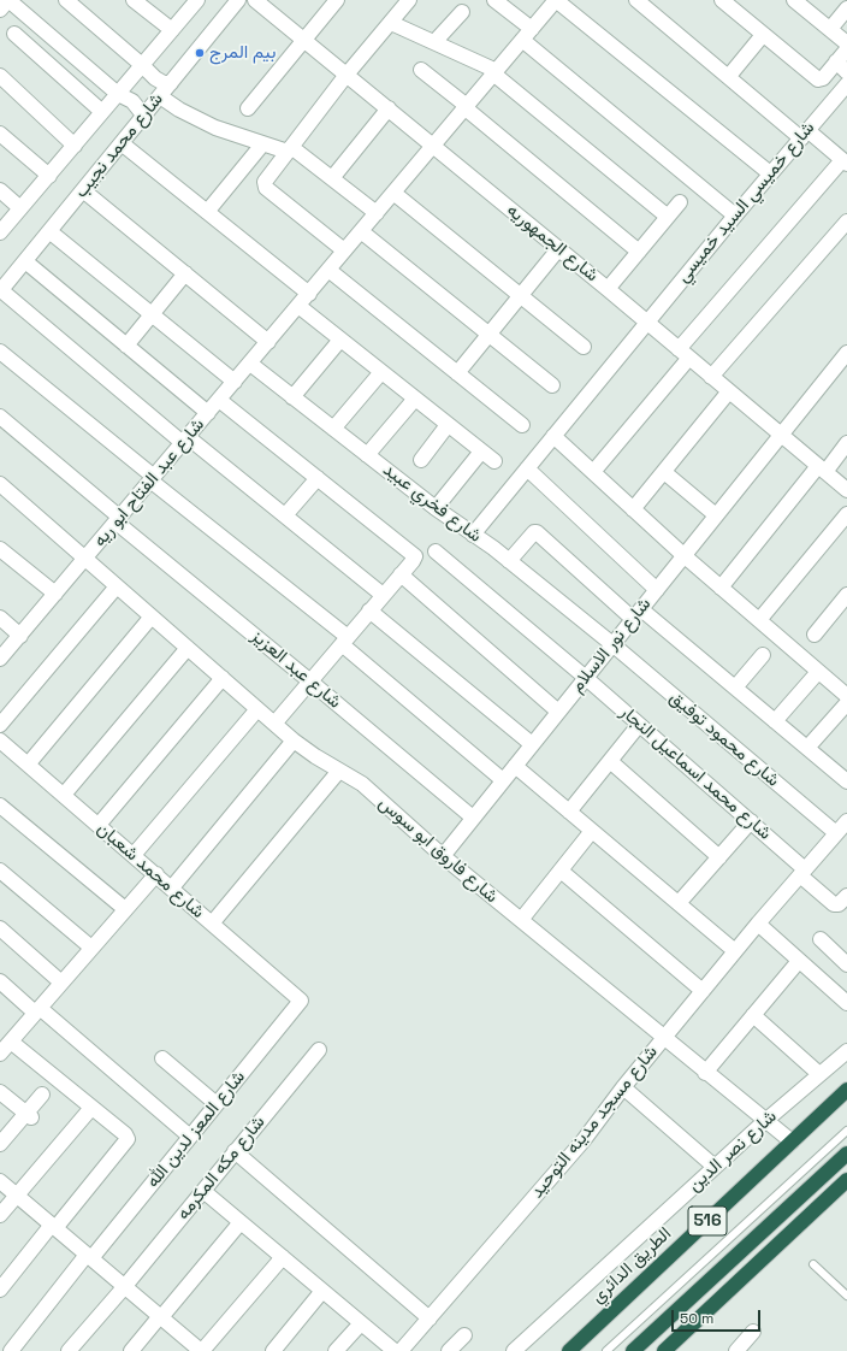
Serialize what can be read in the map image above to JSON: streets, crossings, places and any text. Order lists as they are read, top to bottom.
{
  "streets": {
    "highway": ["516", "الطريق الدائري"],
    "street": [
      "شارع محمد نجيب",
      "شارع خميسي السيد خميسي",
      "شارع الجمهوريه",
      "شارع عبد الفتاح ابو ريه",
      "شارع فخري عبيد",
      "شارع نور الاسلام",
      "شارع عبد العزيز",
      "شارع محمود توفيق",
      "شارع محمد اسماعيل النجار",
      "شارع فاروق ابو سوس",
      "شارع محمد شعبان",
      "شارع مسجد مدينه التوحيد",
      "شارع المعز لدين الله",
      "شارع نصر الدين",
      "شارع مكه المكرمه"
    ]
  },
  "crossings": [
    ["شارع خميسي السيد خميسي", "شارع الجمهوريه"],
    ["شارع خميسي السيد خميسي", "شارع فخري عبيد"],
    ["شارع الجمهوريه", "شارع عبد الفتاح ابو ريه"],
    ["شارع الجمهوريه", "شارع نور الاسلام"],
    ["شارع عبد الفتاح ابو ريه", "شارع فخري عبيد"],
    ["شارع عبد الفتاح ابو ريه", "شارع عبد العزيز"],
    ["شارع عبد الفتاح ابو ريه", "شارع فاروق ابو سوس"],
    ["شارع فخري عبيد", "شارع نور الاسلام"],
    ["شارع فخري عبيد", "شارع محمود توفيق"],
    ["شارع نور الاسلام", "شارع عبد العزيز"],
    ["شارع نور الاسلام", "شارع محمود توفيق"],
    ["شارع نور الاسلام", "شارع محمد اسماعيل النجار"],
    ["شارع نور الاسلام", "شارع فاروق ابو سوس"],
    ["شارع محمود توفيق", "شارع مسجد مدينه التوحيد"],
    ["شارع محمد اسماعيل النجار", "شارع مسجد مدينه التوحيد"],
    ["شارع فاروق ابو سوس", "شارع مسجد مدينه التوحيد"],
    ["شارع فاروق ابو سوس", "شارع نصر الدين"],
    ["شارع فاروق ابو سوس", "الطريق الدائري"],
    ["شارع محمد شعبان", "شارع المعز لدين الله"]
  ],
  "places": ["بيم المرج"],
  "scale_bar": "50 m"
}
